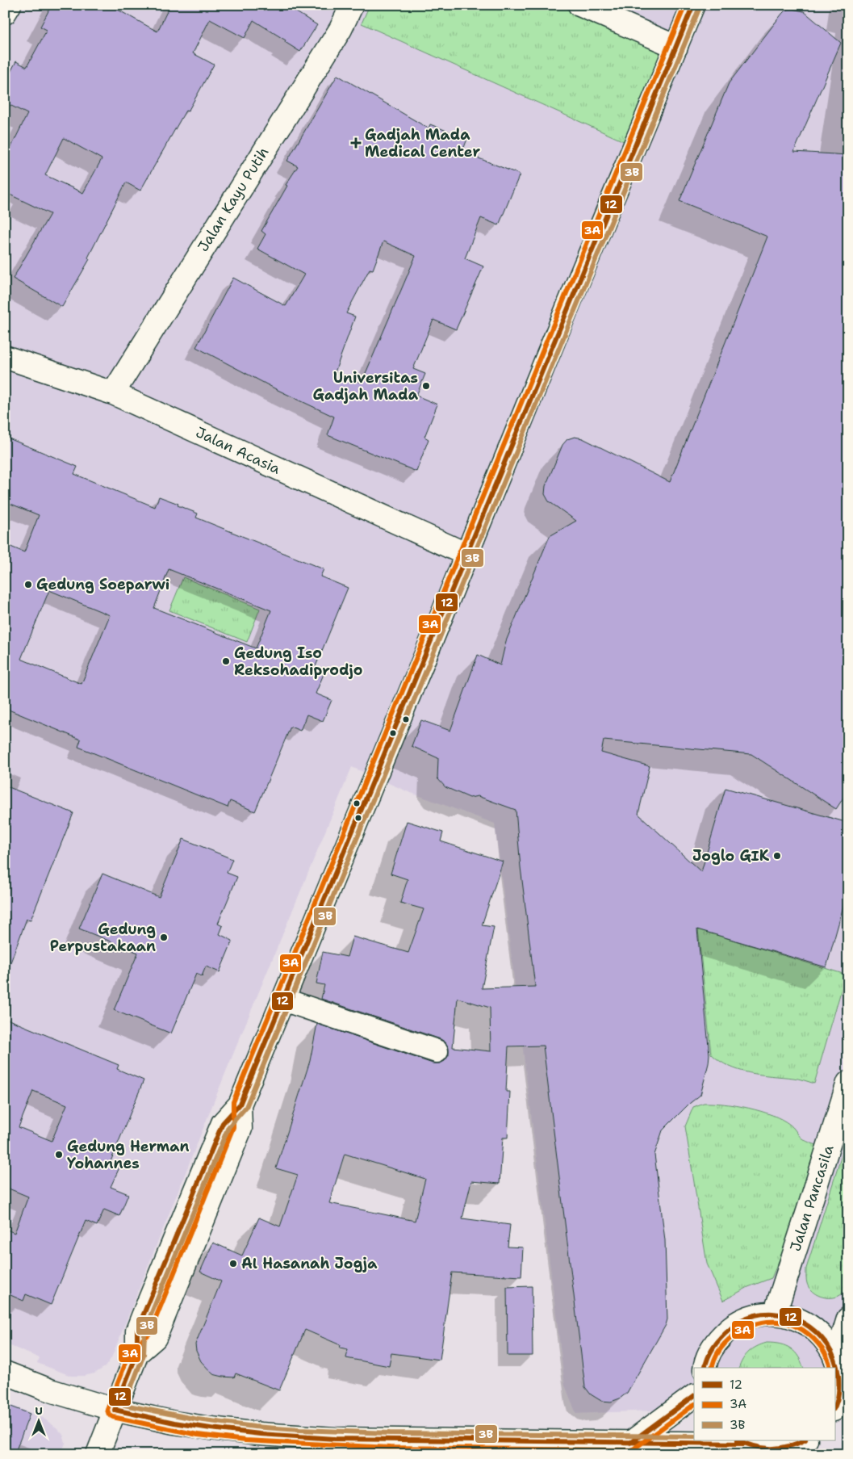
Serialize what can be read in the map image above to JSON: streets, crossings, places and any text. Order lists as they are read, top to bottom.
{
  "streets": {
    "main road": ["Jalan Kayu Putih", "Jalan Acasia", "Jalan Pancasila"]
  },
  "crossings": [
    ["Jalan Kayu Putih", "Jalan Acasia"]
  ],
  "places": {
    "health": ["Gadjah Mada Medical Center"],
    "other": [
      "Universitas Gadjah Mada",
      "Gedung Soeparwi",
      "Gedung Iso Reksohadiprodjo",
      "Joglo GIK",
      "Gedung Perpustakaan",
      "Gedung Herman Yohannes",
      "Al Hasanah Jogja"
    ]
  },
  "lines": ["transit line 12", "transit line 3A", "transit line 3B"],
  "legend": ["12", "3A", "3B"],
  "north": "top"
}
